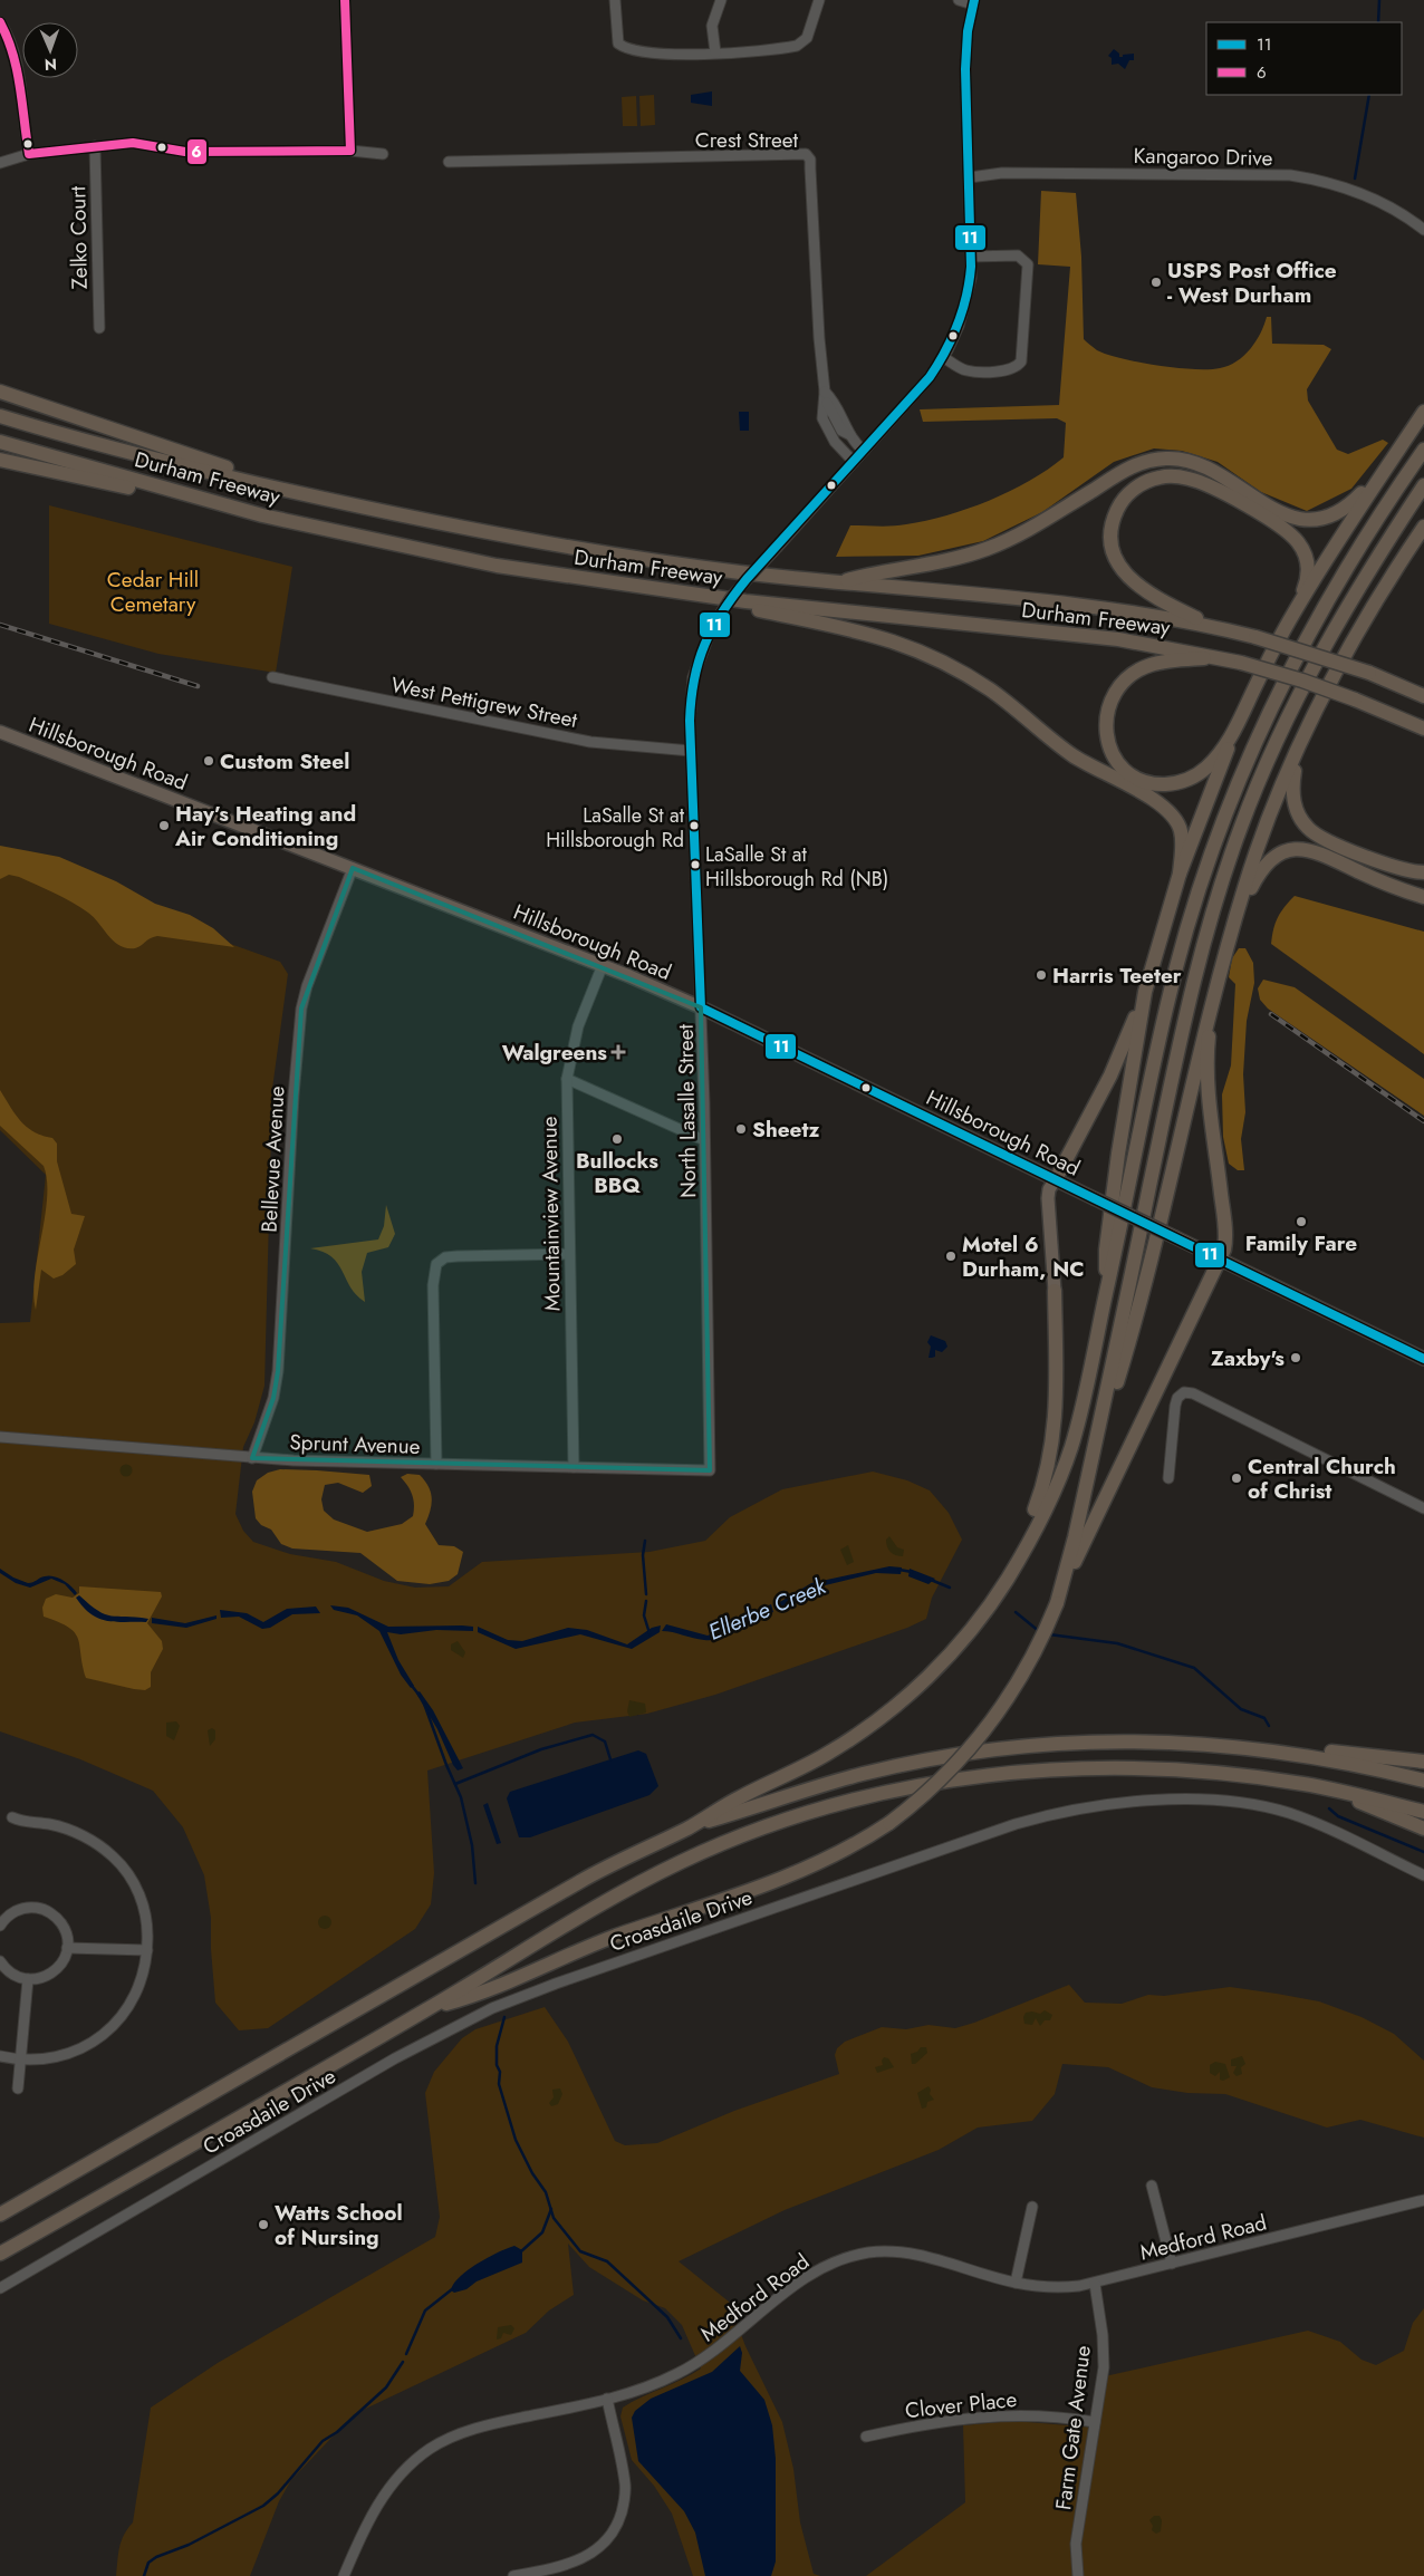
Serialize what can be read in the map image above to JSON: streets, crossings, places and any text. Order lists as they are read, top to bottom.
{
  "streets": {
    "highway": ["Durham Freeway"],
    "main road": ["Hillsborough Road"],
    "street": [
      "Crest Street",
      "Kangaroo Drive",
      "Zelko Court",
      "West Pettigrew Street",
      "North Lasalle Street",
      "Bellevue Avenue",
      "Mountainview Avenue",
      "Sprunt Avenue",
      "Croasdaile Drive",
      "Medford Road",
      "Clover Place",
      "Farm Gate Avenue"
    ]
  },
  "crossings": [
    ["Crest Street", "North Lasalle Street"],
    ["Kangaroo Drive", "North Lasalle Street"],
    ["West Pettigrew Street", "North Lasalle Street"],
    ["Hillsborough Road", "North Lasalle Street"],
    ["Hillsborough Road", "Bellevue Avenue"],
    ["Hillsborough Road", "Mountainview Avenue"],
    ["North Lasalle Street", "Sprunt Avenue"],
    ["Bellevue Avenue", "Sprunt Avenue"],
    ["Mountainview Avenue", "Sprunt Avenue"],
    ["Medford Road", "Farm Gate Avenue"],
    ["Clover Place", "Farm Gate Avenue"]
  ],
  "water": ["Ellerbe Creek"],
  "parks": ["Cedar Hill Cemetary"],
  "places": {
    "other": [
      "USPS Post Office - West Durham",
      "Custom Steel",
      "Hay’s Heating and Air Conditioning",
      "LaSalle St at Hillsborough Rd",
      "LaSalle St at Hillsborough Rd (NB)",
      "Harris Teeter",
      "Sheetz",
      "Bullocks BBQ",
      "Family Fare",
      "Motel 6 Durham, NC",
      "Zaxby's",
      "Central Church of Christ",
      "Watts School of Nursing"
    ],
    "health": ["Walgreens"]
  },
  "lines": ["transit line 11", "transit line 6"],
  "legend": ["11", "6"],
  "north": "bottom"
}
